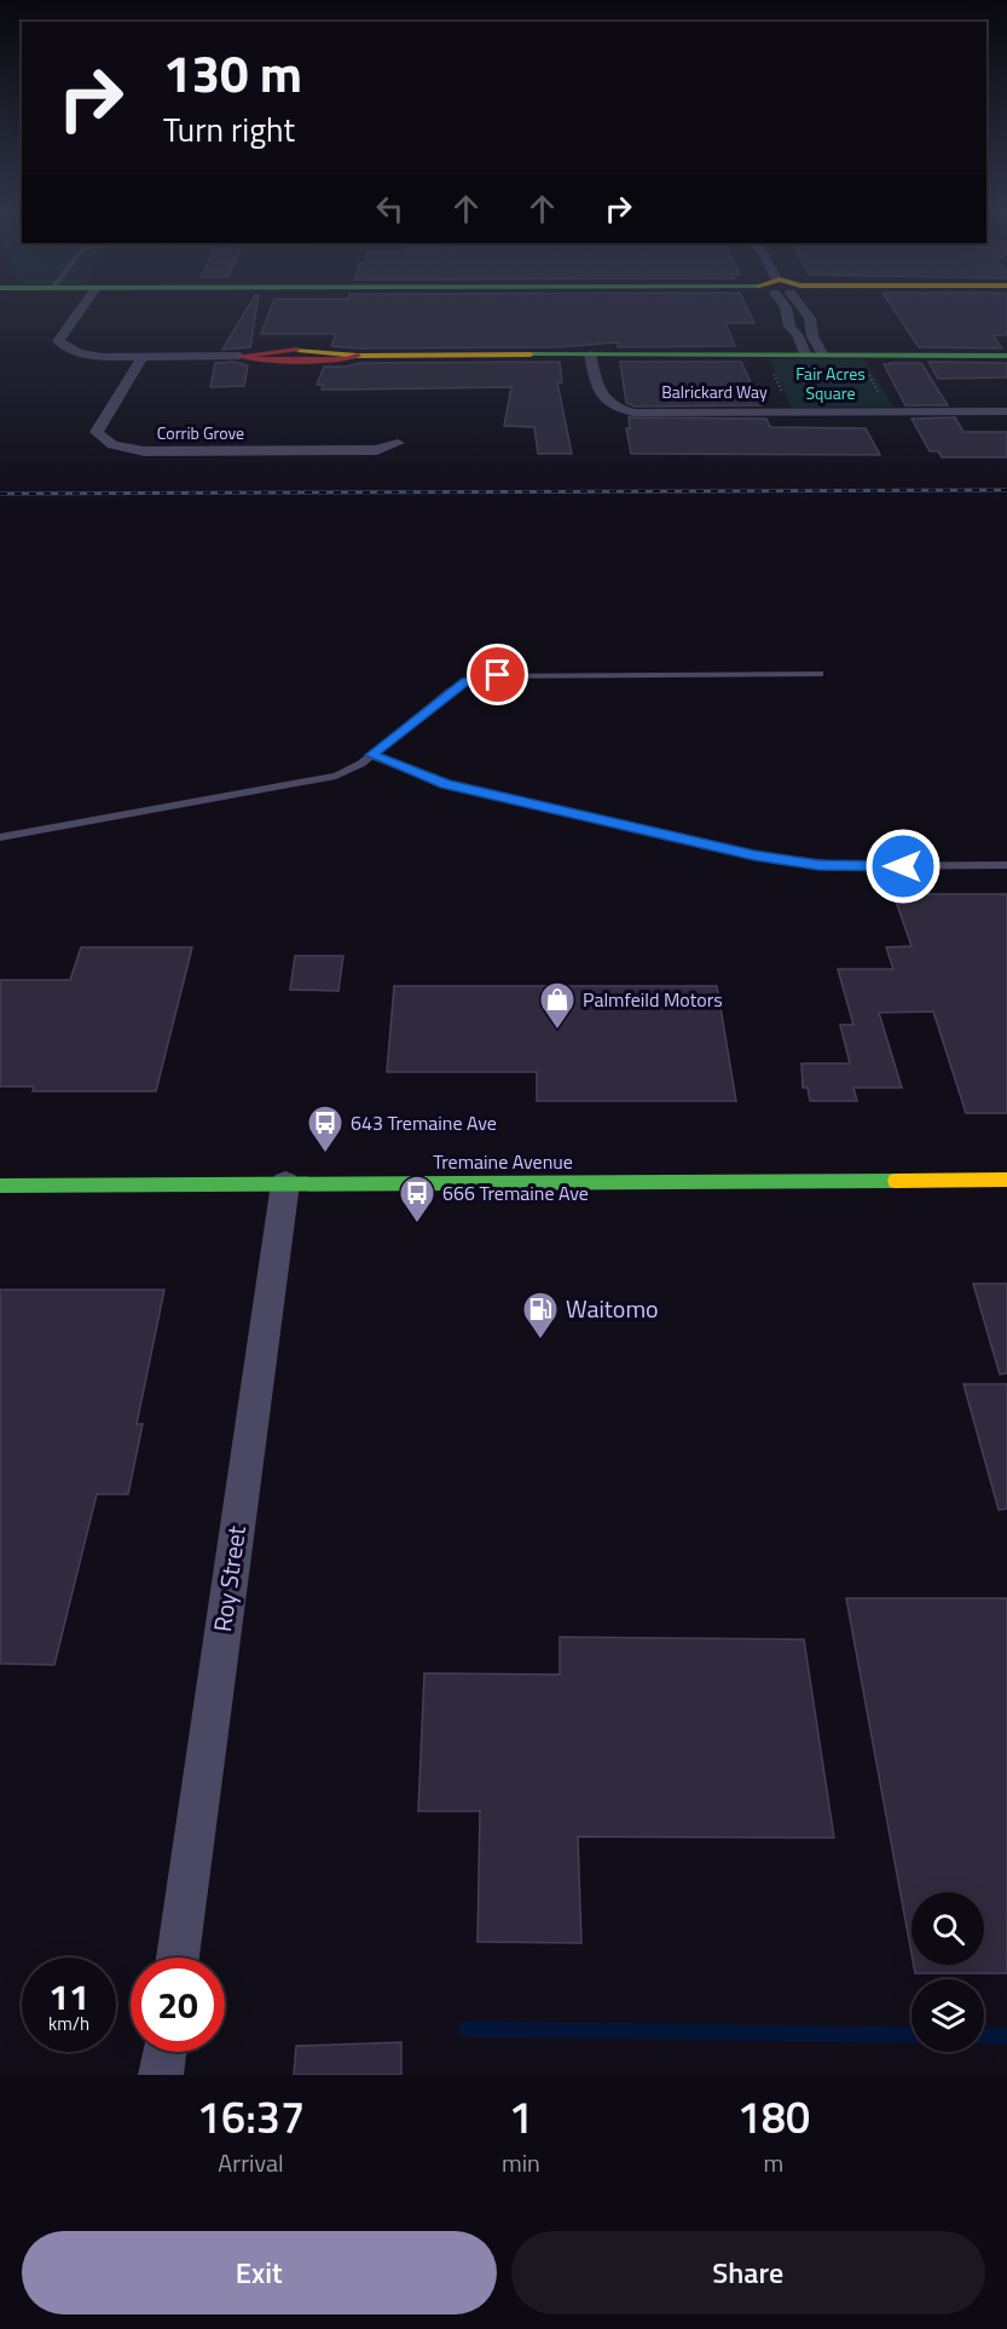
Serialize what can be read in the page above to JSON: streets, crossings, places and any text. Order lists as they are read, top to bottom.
{
  "streets": {
    "street": [
      "Balrickard Way",
      "Corrib Grove",
      "Tremaine Avenue",
      "Roy Street"
    ]
  },
  "crossings": [
    ["Balrickard Way", "Corrib Grove"],
    ["Tremaine Avenue", "Roy Street"]
  ],
  "parks": ["Fair Acres Square"],
  "places": {
    "shop": ["Palmfeild Motors"],
    "bus stop": ["643 Tremaine Ave", "666 Tremaine Ave"],
    "fuel station": ["Waitomo"]
  },
  "page": {
    "turn": ["130 m", "Turn right"],
    "speed": "11 km/h",
    "limit": "20",
    "eta": [
      "16:37",
      "Arrival",
      "1",
      "min",
      "180",
      "m"
    ],
    "buttons": ["Exit", "Share"]
  }
}
